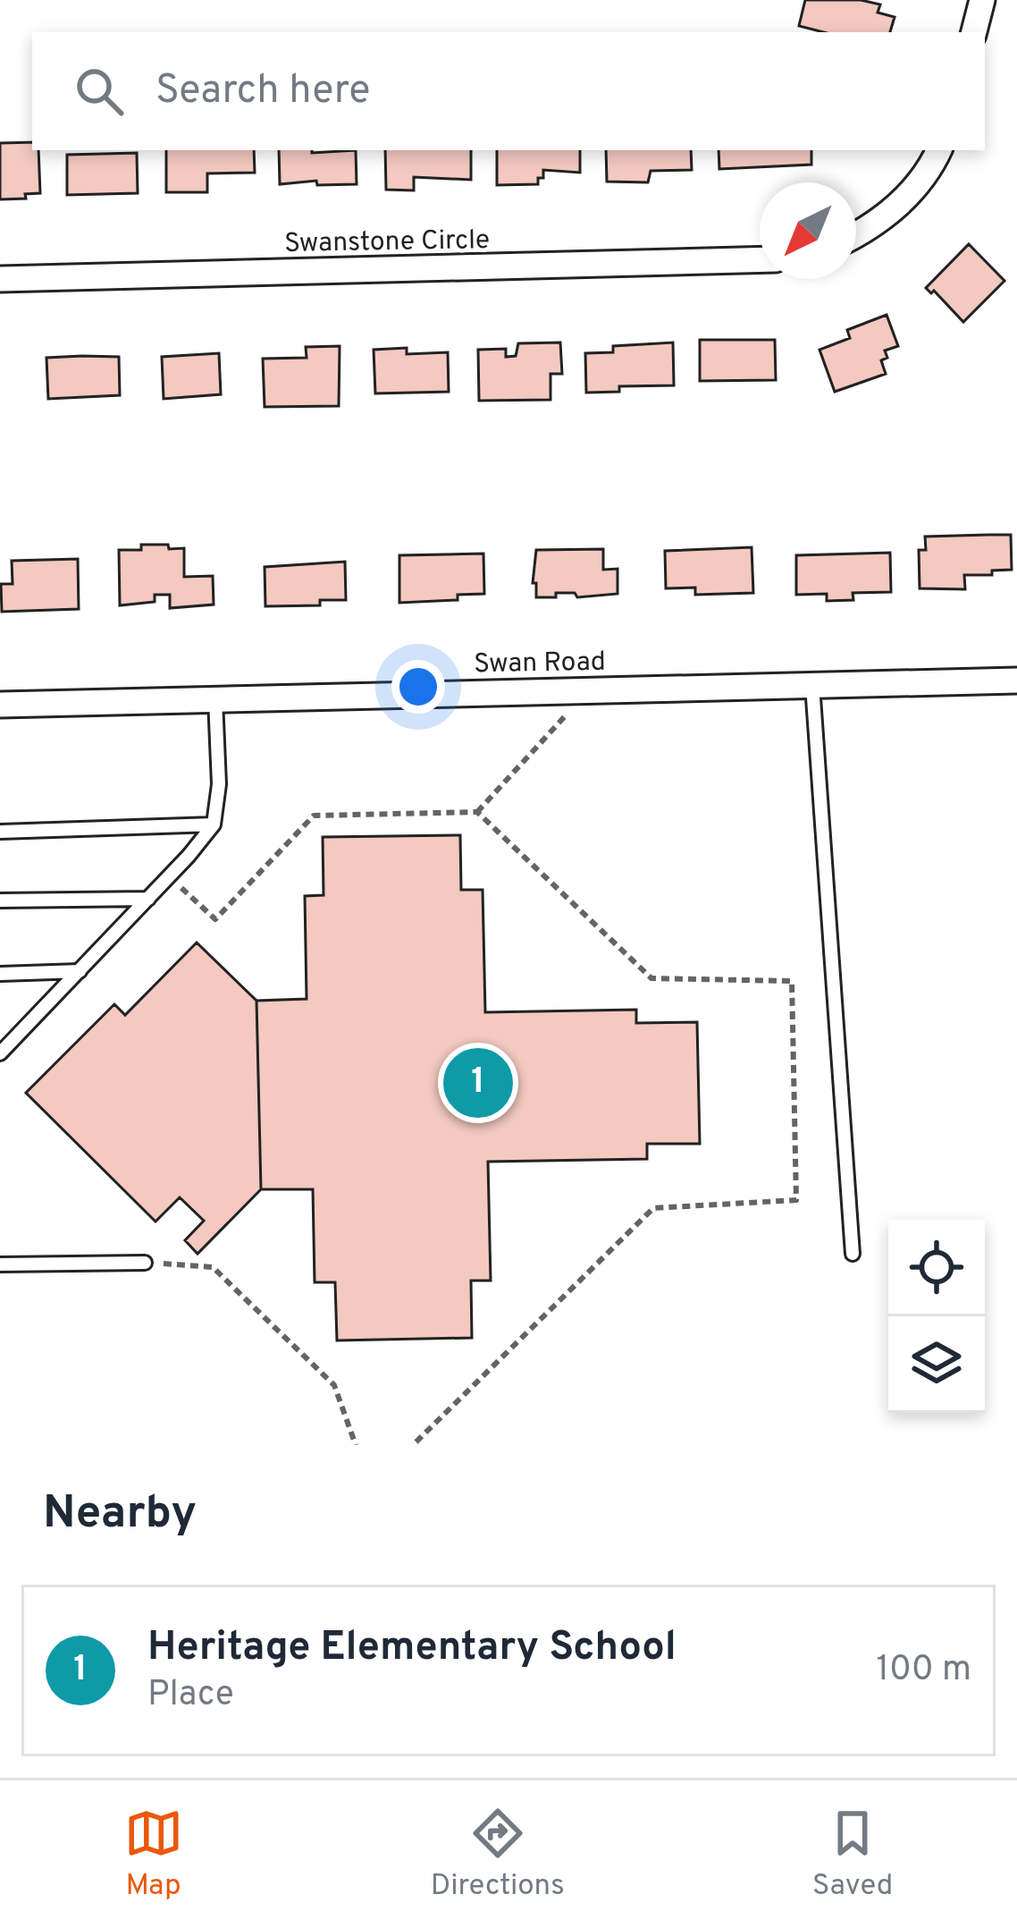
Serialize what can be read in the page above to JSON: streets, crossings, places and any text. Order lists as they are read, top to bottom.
{
  "streets": {
    "street": ["Swanstone Circle", "Swan Road"]
  },
  "north": "bottom left",
  "page": {
    "search": "Search here",
    "pins": "1",
    "heading": "Nearby",
    "list": [
      {
        "mark": "1",
        "name": "Heritage Elementary School",
        "note": "Place",
        "value": "100 m"
      }
    ],
    "nav": ["Map", "Directions", "Saved"]
  }
}
